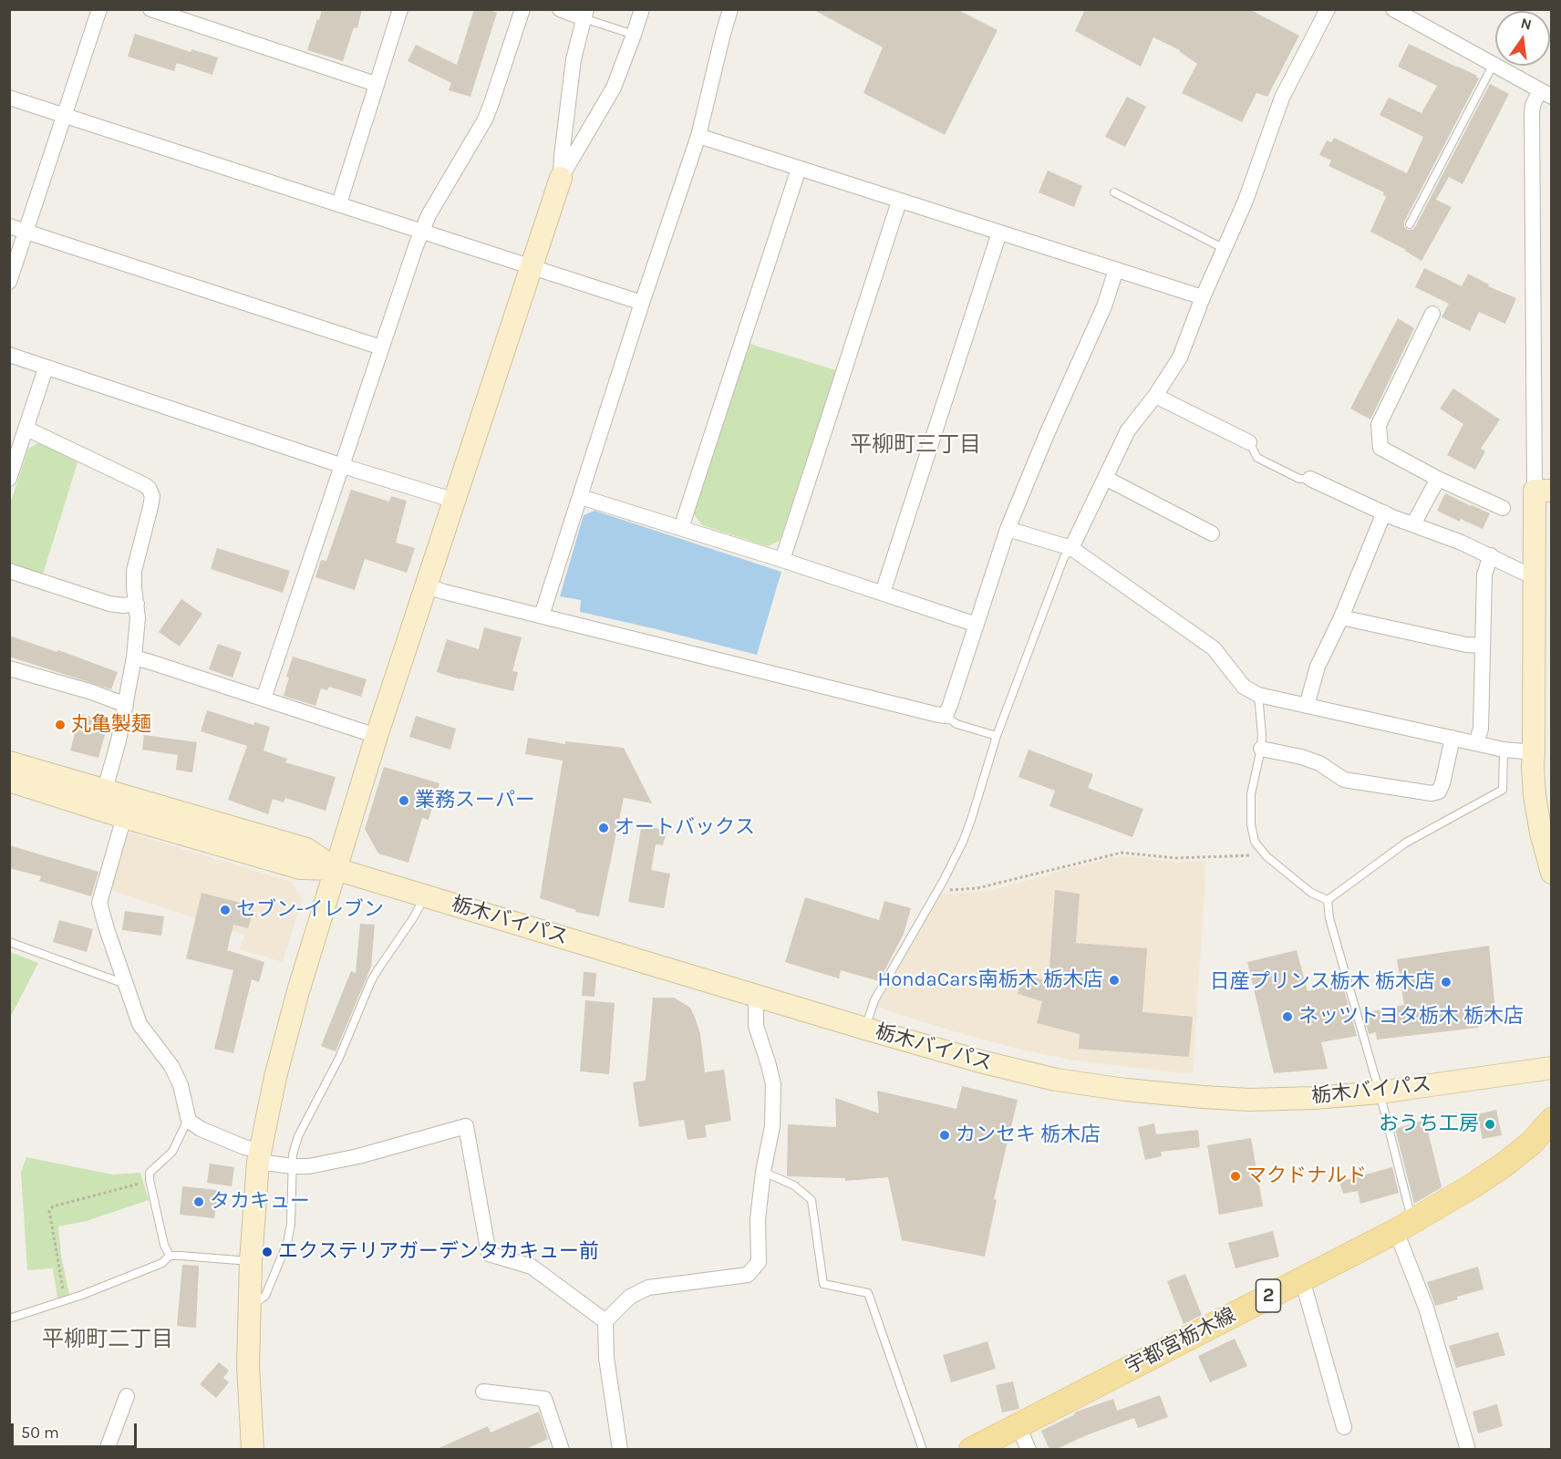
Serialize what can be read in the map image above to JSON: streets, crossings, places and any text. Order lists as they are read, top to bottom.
{
  "streets": {
    "main road": ["栃木バイパス", "2", "宇都宮栃木線"]
  },
  "districts": ["平柳町三丁目", "平柳町二丁目"],
  "places": [
    "丸亀製麺",
    "業務スーパー",
    "オートバックス",
    "セブン-イレブン",
    "HondaCars南栃木 栃木店",
    "日産プリンス栃木 栃木店",
    "ネッツトヨタ栃木 栃木店",
    "おうち工房",
    "カンセキ 栃木店",
    "マクドナルド",
    "タカキュー",
    "エクステリアガーデンタカキュー前"
  ],
  "scale_bar": "50 m",
  "north": "top"
}
